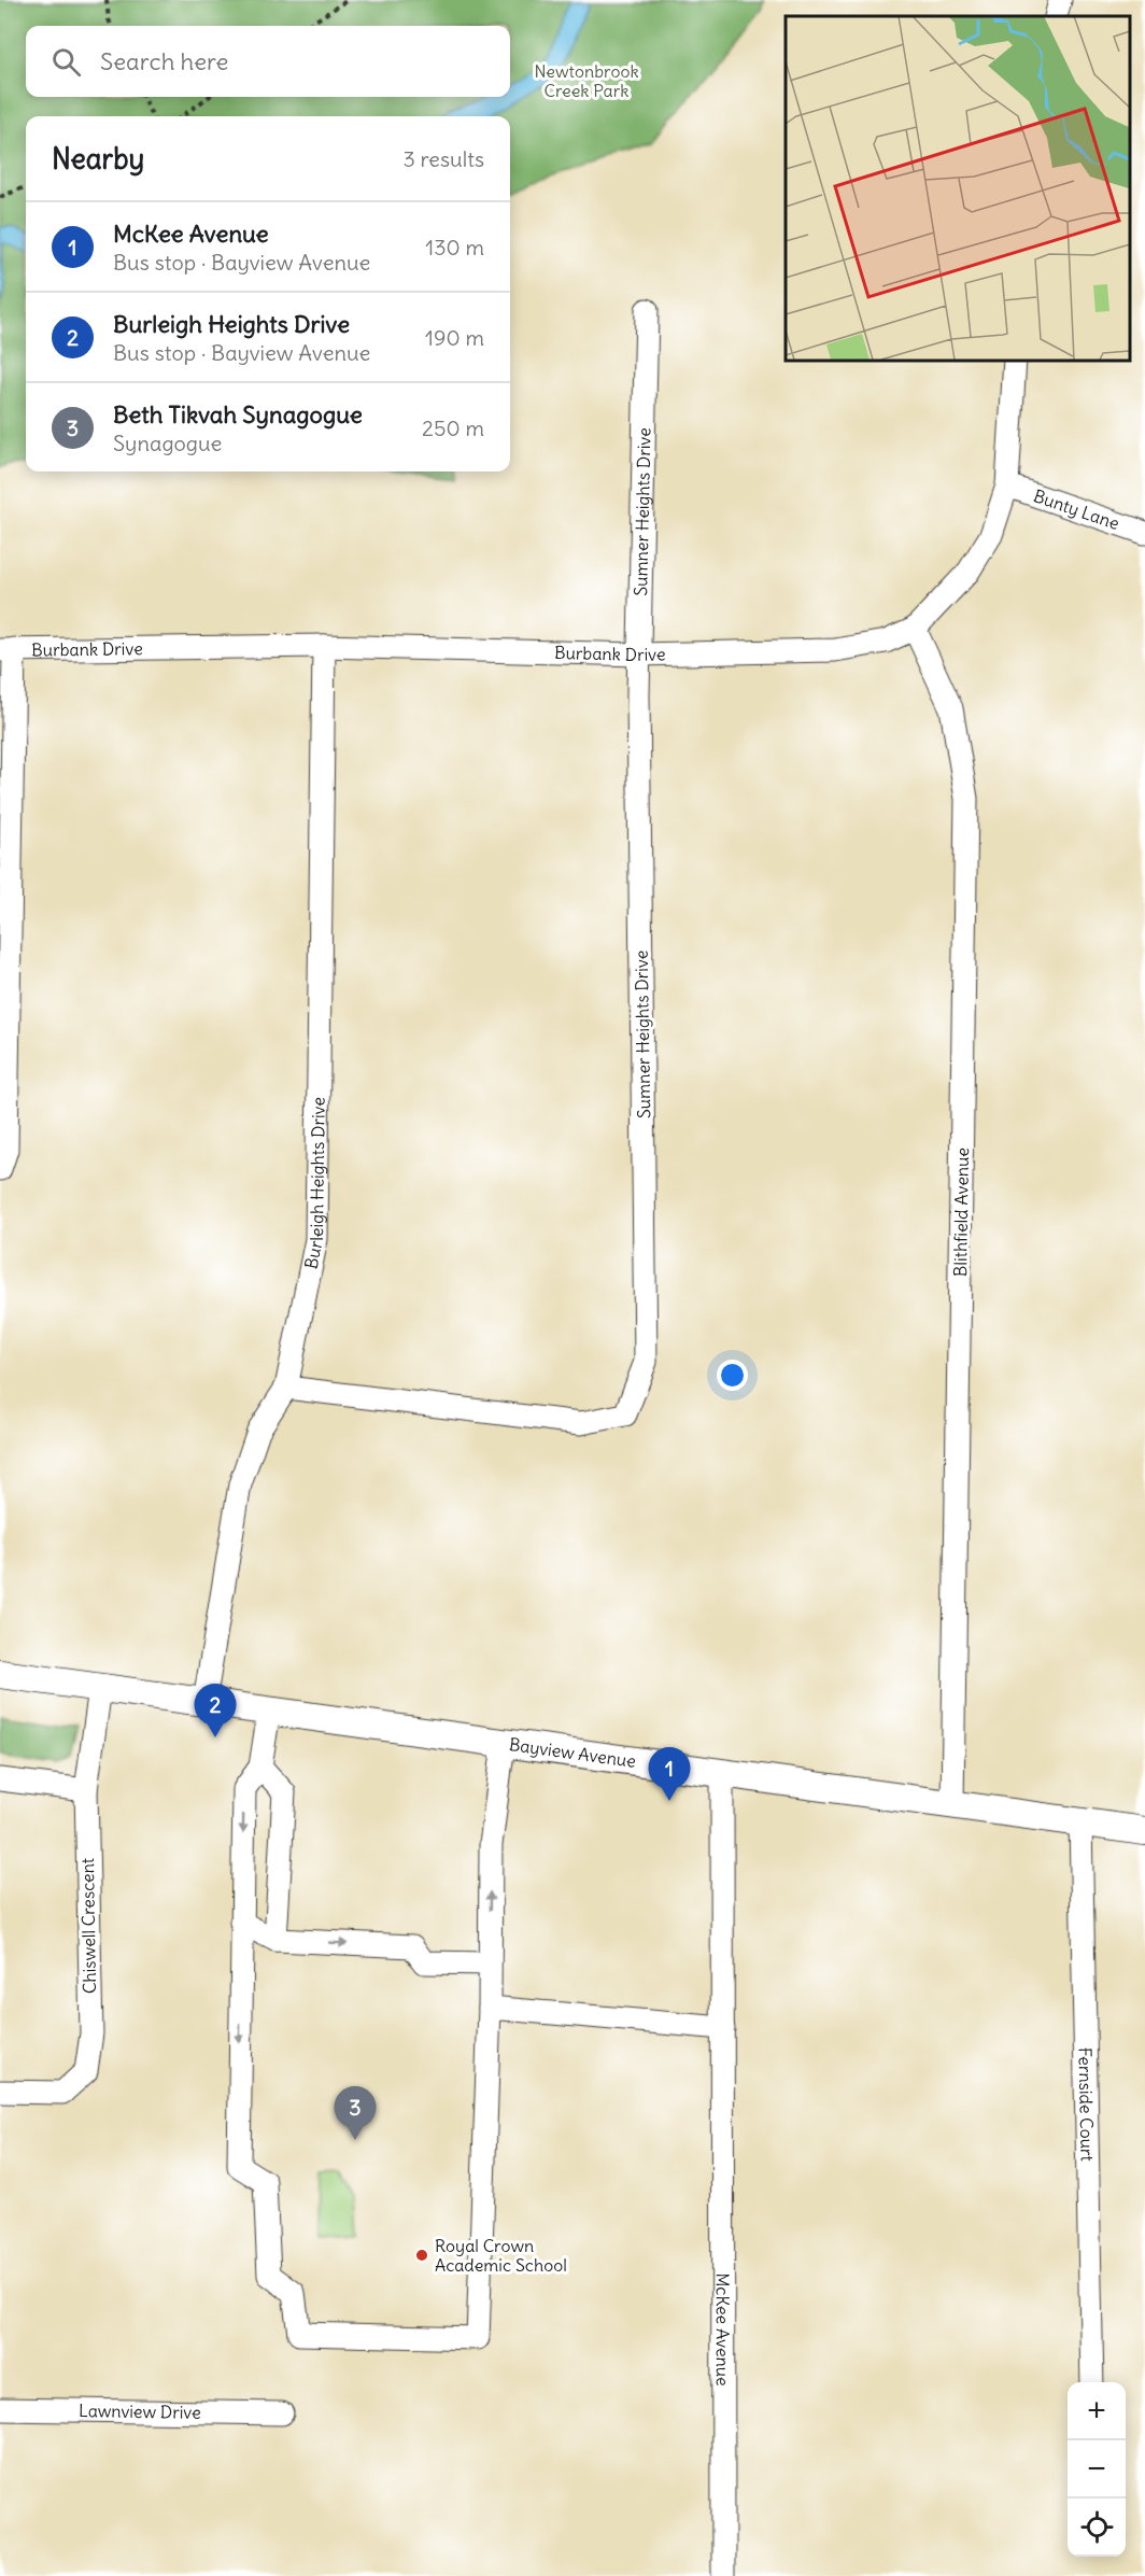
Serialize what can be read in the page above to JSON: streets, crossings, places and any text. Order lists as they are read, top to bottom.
{
  "streets": {
    "main road": ["Bayview Avenue"],
    "street": [
      "Bunty Lane",
      "Sumner Heights Drive",
      "Burbank Drive",
      "Burleigh Heights Drive",
      "Blithfield Avenue",
      "Chiswell Crescent",
      "Fernside Court",
      "McKee Avenue",
      "Lawnview Drive"
    ]
  },
  "crossings": [
    ["Bunty Lane", "Burbank Drive"],
    ["Sumner Heights Drive", "Burbank Drive"],
    ["Sumner Heights Drive", "Burleigh Heights Drive"],
    ["Burbank Drive", "Burleigh Heights Drive"],
    ["Burbank Drive", "Blithfield Avenue"],
    ["Burleigh Heights Drive", "Bayview Avenue"],
    ["Blithfield Avenue", "Bayview Avenue"],
    ["Bayview Avenue", "Chiswell Crescent"],
    ["Bayview Avenue", "Fernside Court"],
    ["Bayview Avenue", "McKee Avenue"]
  ],
  "parks": ["Newtonbrook Creek Park"],
  "places": ["Royal Crown Academic School"],
  "page": {
    "search": "Search here",
    "heading": ["Nearby", "3 results"],
    "list": [
      {
        "mark": "1",
        "name": "McKee Avenue",
        "note": "Bus stop · Bayview Avenue",
        "value": "130 m"
      },
      {
        "mark": "2",
        "name": "Burleigh Heights Drive",
        "note": "Bus stop · Bayview Avenue",
        "value": "190 m"
      },
      {
        "mark": "3",
        "name": "Beth Tikvah Synagogue",
        "note": "Synagogue",
        "value": "250 m"
      }
    ],
    "pins": ["2", "1", "3"],
    "map_buttons": ["+", "−"]
  }
}
